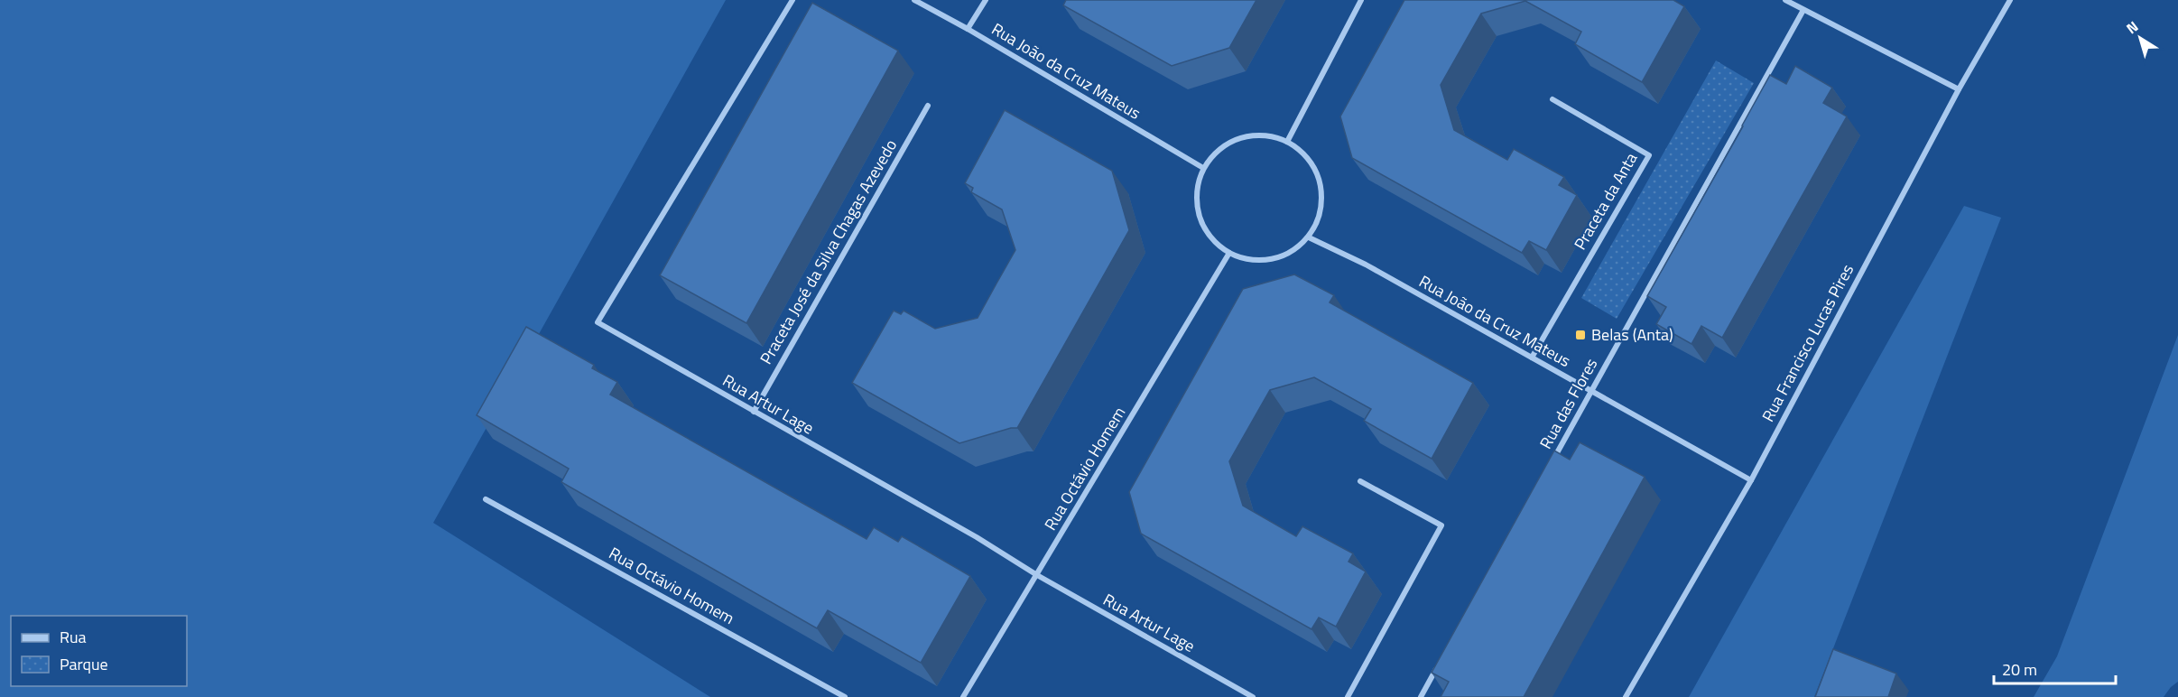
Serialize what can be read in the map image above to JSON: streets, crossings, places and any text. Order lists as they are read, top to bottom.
{
  "streets": {
    "street": [
      "Rua João da Cruz Mateus",
      "Praceta da Anta",
      "Praceta José da Silva Chagas Azevedo",
      "Rua Francisco Lucas Pires",
      "Rua das Flores",
      "Rua Artur Lage",
      "Rua Octávio Homem"
    ]
  },
  "crossings": [
    ["Rua João da Cruz Mateus", "Praceta da Anta"],
    ["Rua João da Cruz Mateus", "Rua Francisco Lucas Pires"],
    ["Rua João da Cruz Mateus", "Rua das Flores"],
    ["Rua João da Cruz Mateus", "Rua Octávio Homem"],
    ["Praceta José da Silva Chagas Azevedo", "Rua Artur Lage"],
    ["Rua Artur Lage", "Rua Octávio Homem"]
  ],
  "places": {
    "transit": ["Belas (Anta)"]
  },
  "legend": ["Rua", "Parque"],
  "scale_bar": "20 m",
  "north": "top left"
}
